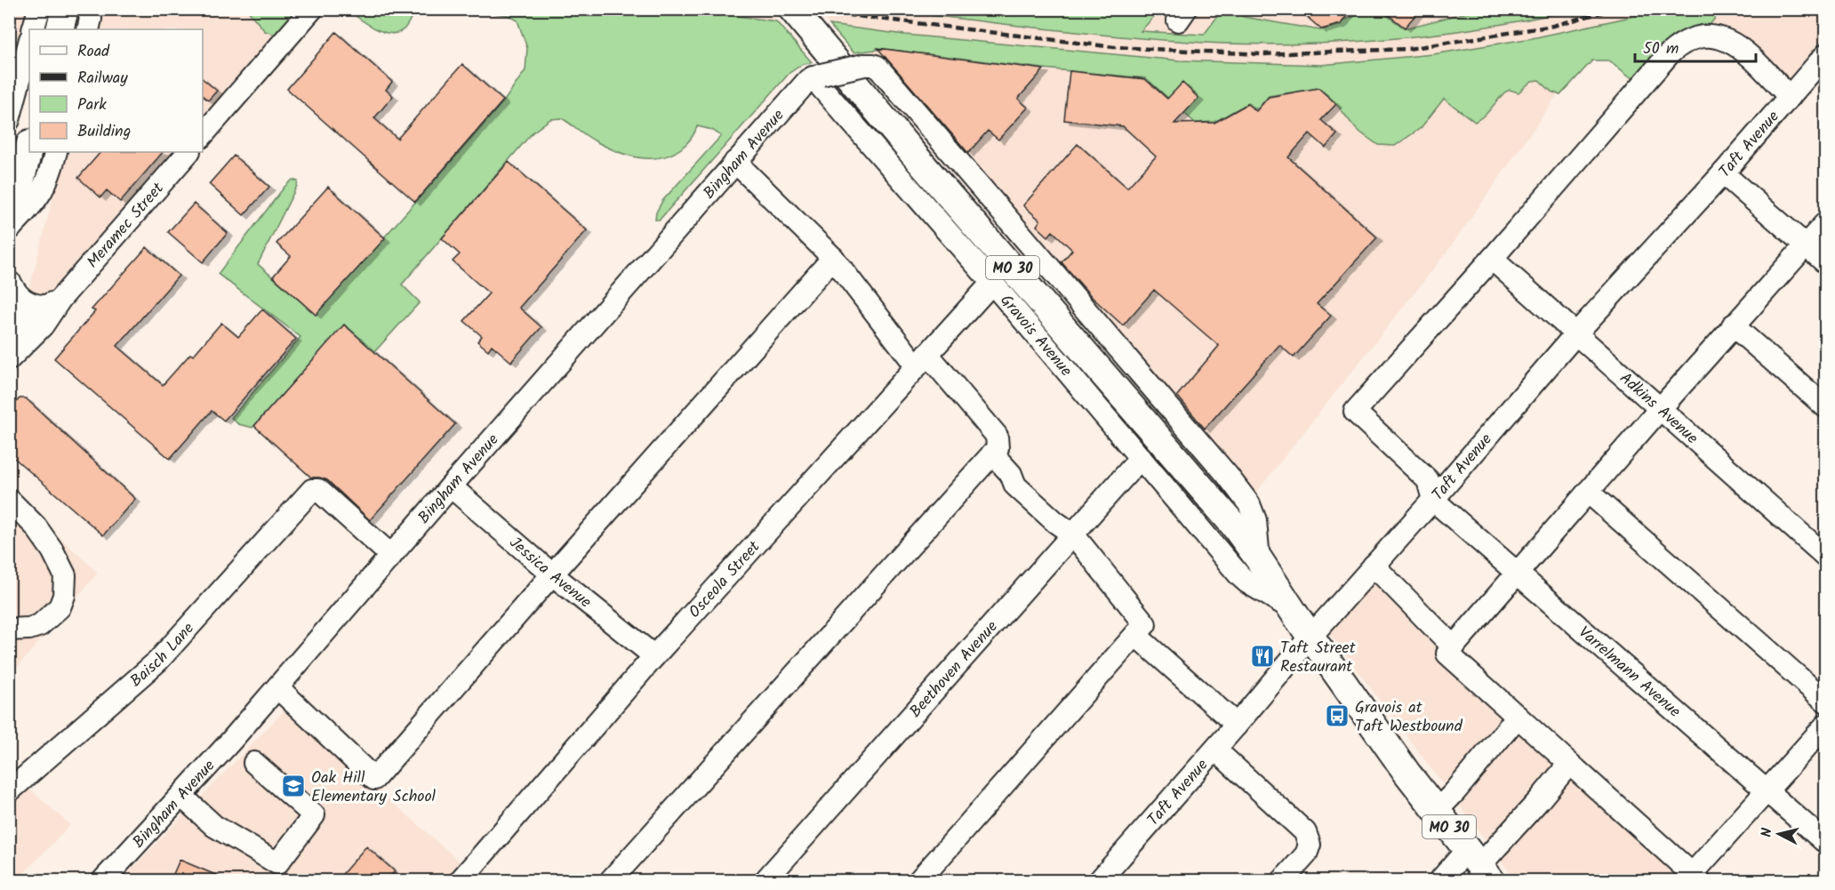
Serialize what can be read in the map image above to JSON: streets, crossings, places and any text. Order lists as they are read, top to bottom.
{
  "streets": {
    "main road": ["MO 30", "Gravois Avenue"],
    "street": [
      "Taft Avenue",
      "Bingham Avenue",
      "Meramec Street",
      "Adkins Avenue",
      "Jessica Avenue",
      "Osceola Street",
      "Baisch Lane",
      "Beethoven Avenue",
      "Varrelmann Avenue"
    ]
  },
  "crossings": [
    ["Taft Avenue", "Gravois Avenue"],
    ["Taft Avenue", "Adkins Avenue"],
    ["Taft Avenue", "Varrelmann Avenue"],
    ["Bingham Avenue", "Gravois Avenue"],
    ["Bingham Avenue", "Jessica Avenue"],
    ["Bingham Avenue", "Baisch Lane"],
    ["Gravois Avenue", "Osceola Street"],
    ["Gravois Avenue", "Beethoven Avenue"],
    ["Jessica Avenue", "Osceola Street"]
  ],
  "places": {
    "restaurant": ["Taft Street Restaurant"],
    "bus stop": ["Gravois at Taft Westbound"],
    "school or university": ["Oak Hill Elementary School"]
  },
  "legend": [
    "Road",
    "Railway",
    "Park",
    "Building"
  ],
  "scale_bar": "50 m",
  "north": "left"
}
